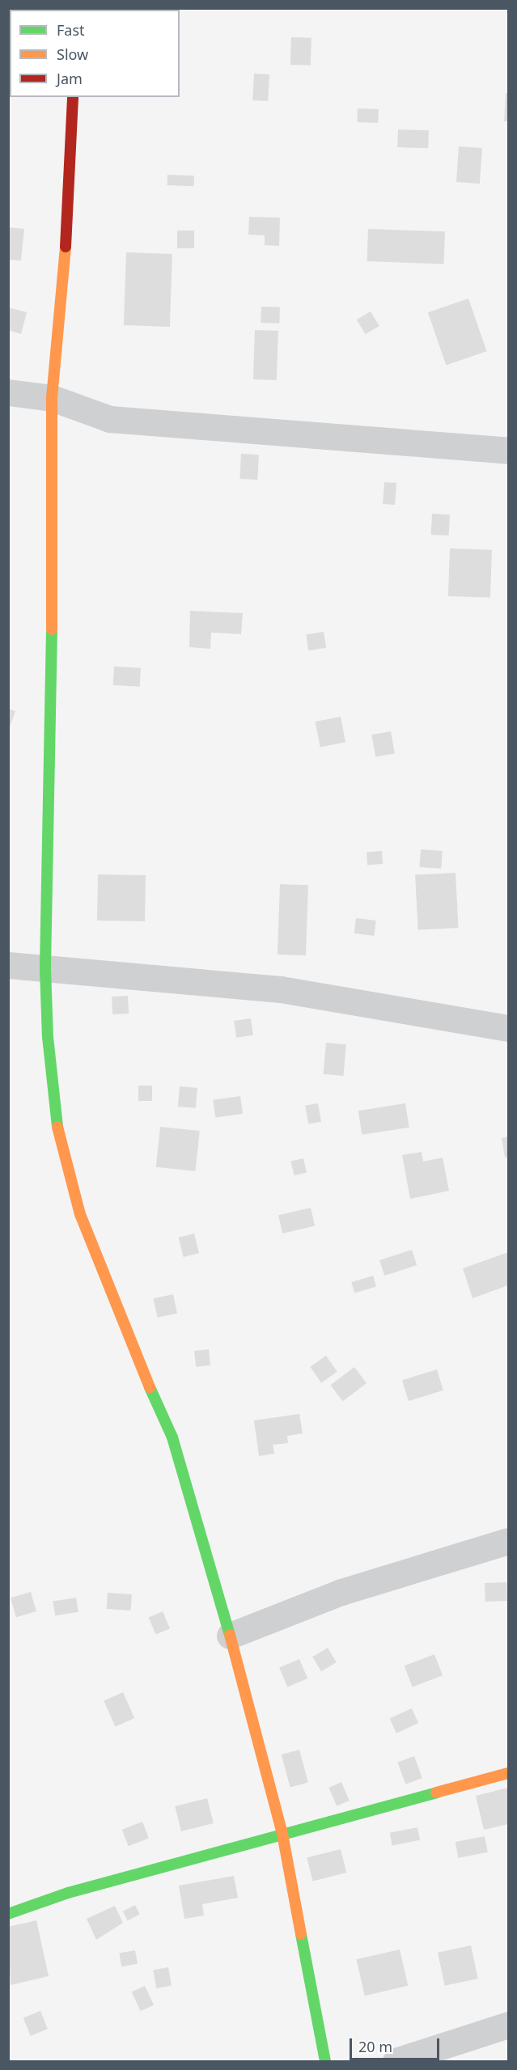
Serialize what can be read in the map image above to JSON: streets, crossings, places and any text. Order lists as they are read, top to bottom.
{
  "legend": ["Fast", "Slow", "Jam"],
  "scale_bar": "20 m"
}
